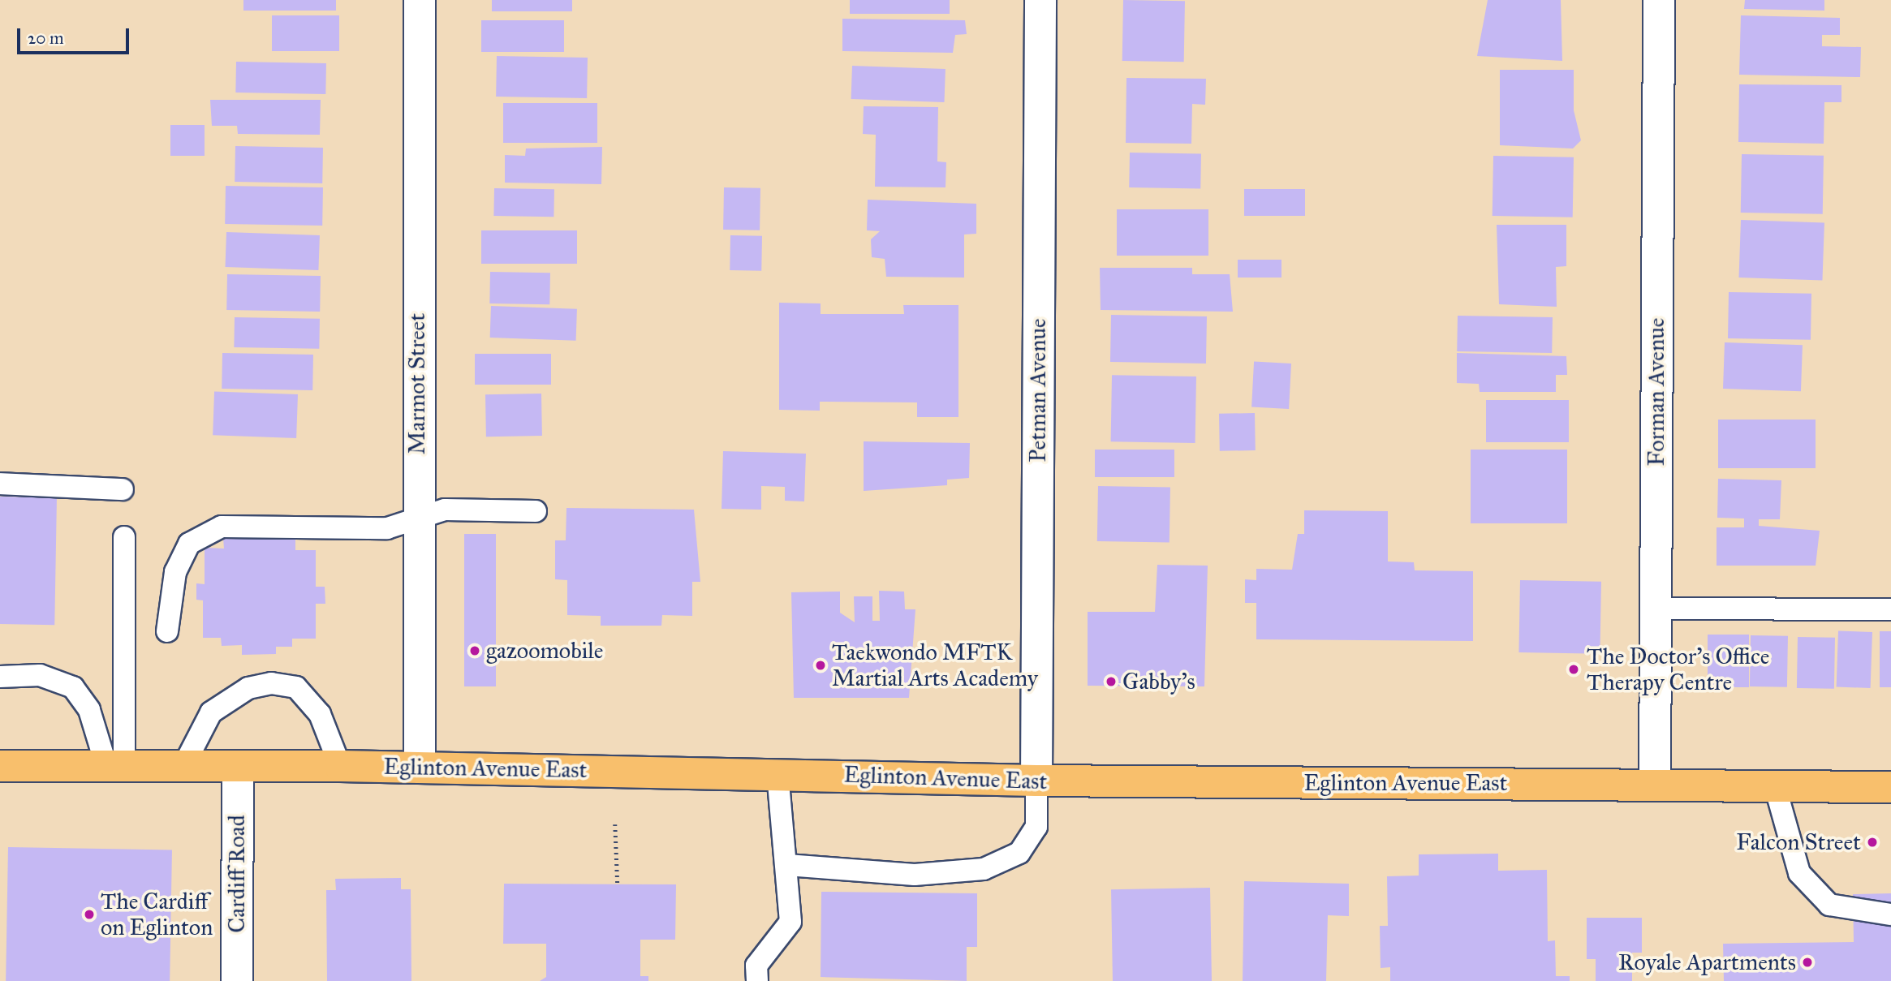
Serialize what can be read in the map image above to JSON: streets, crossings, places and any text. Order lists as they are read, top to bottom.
{
  "streets": {
    "main road": ["Eglinton Avenue East"],
    "street": [
      "Marmot Street",
      "Petman Avenue",
      "Forman Avenue",
      "Cardiff Road"
    ]
  },
  "crossings": [
    ["Marmot Street", "Eglinton Avenue East"],
    ["Petman Avenue", "Eglinton Avenue East"],
    ["Forman Avenue", "Eglinton Avenue East"],
    ["Eglinton Avenue East", "Cardiff Road"]
  ],
  "places": [
    "gazoomobile",
    "Taekwondo MFTK Martial Arts Academy",
    "The Doctor's Office Therapy Centre",
    "Gabby's",
    "Falcon Street",
    "The Cardiff on Eglinton",
    "Royale Apartments"
  ],
  "scale_bar": "20 m"
}
